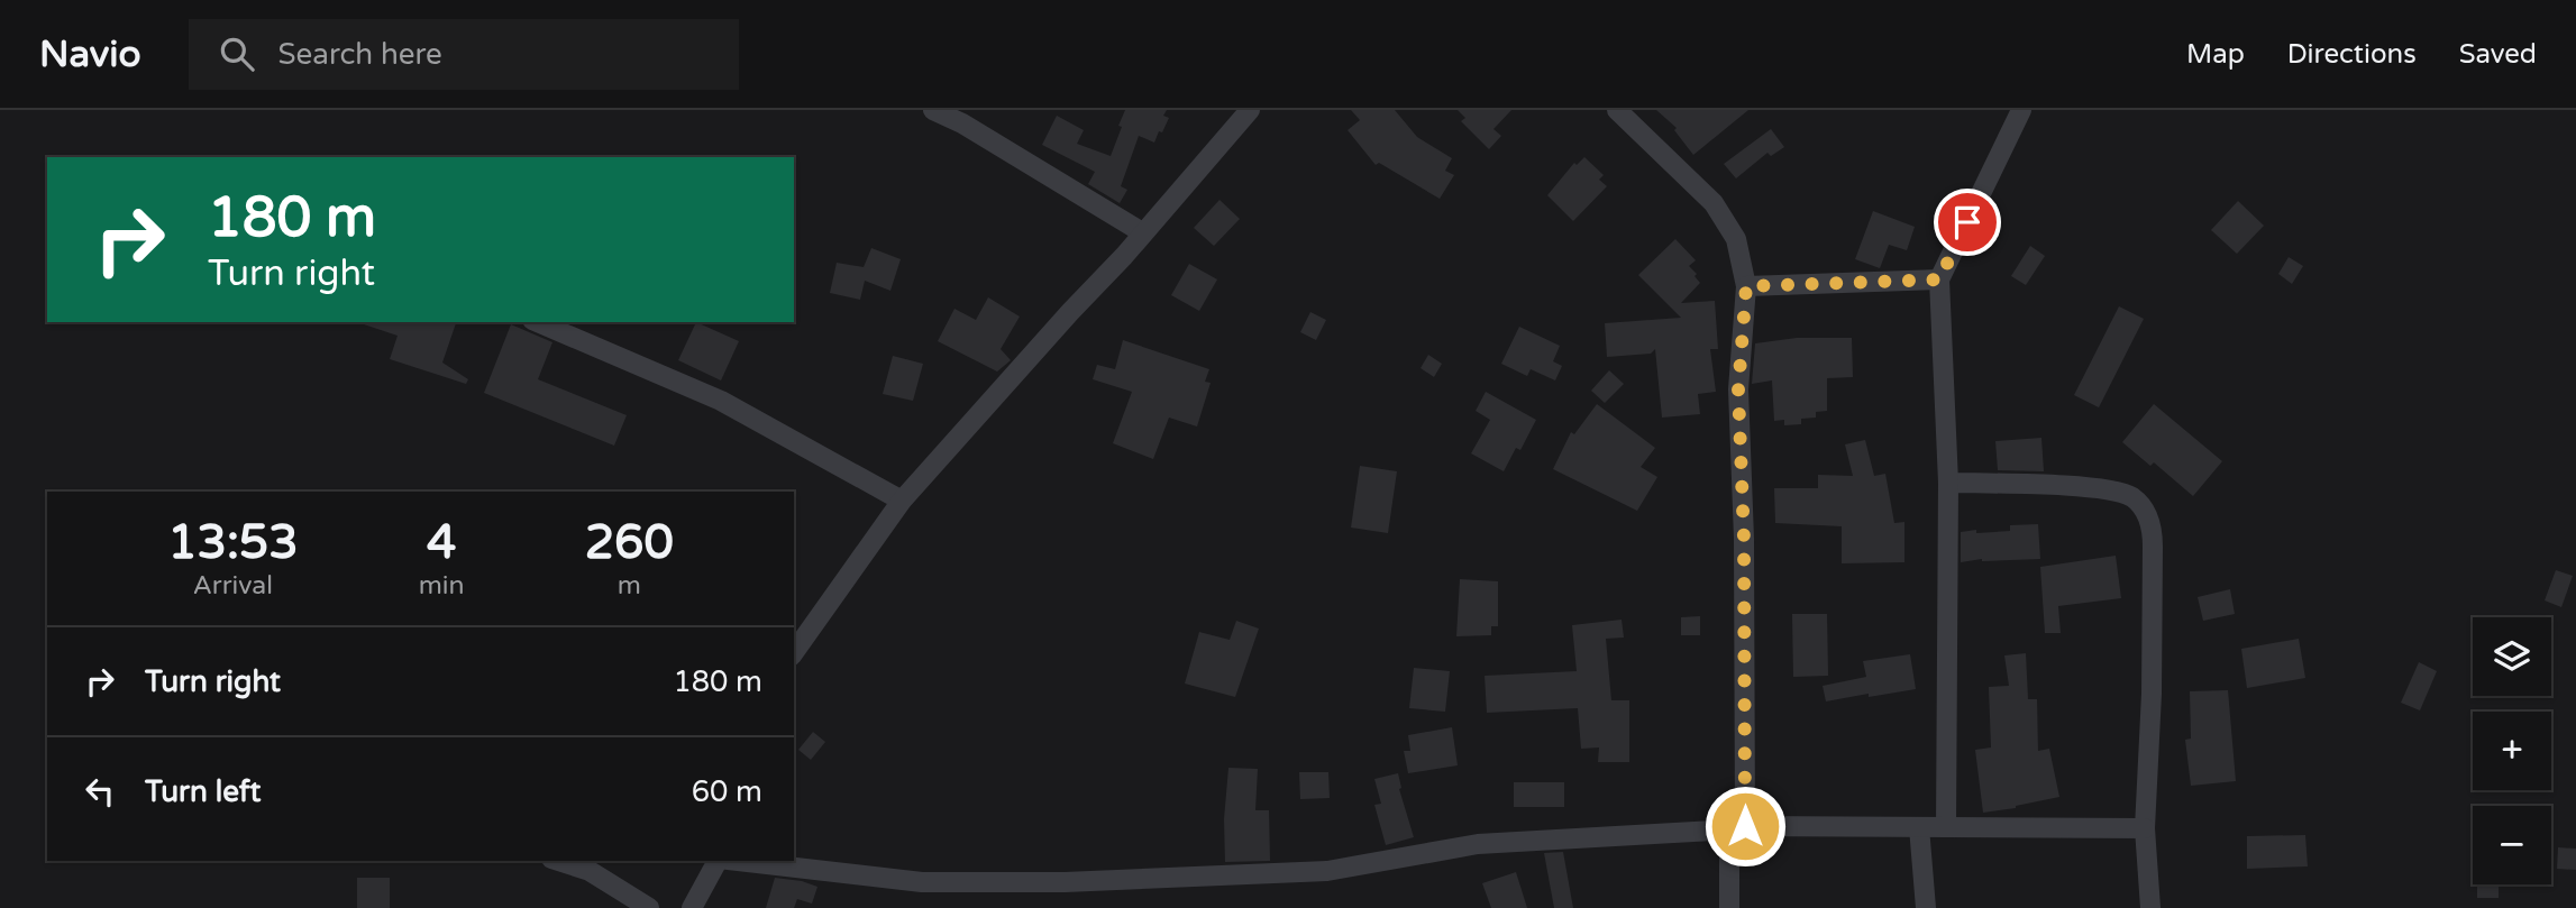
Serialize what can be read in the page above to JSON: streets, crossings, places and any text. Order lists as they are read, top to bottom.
{
  "page": {
    "header": "Navio",
    "search": "Search here",
    "nav": ["Map", "Directions", "Saved"],
    "turn": ["180 m", "Turn right"],
    "eta": [
      "13:53",
      "Arrival",
      "4",
      "min",
      "260",
      "m"
    ],
    "map_buttons": ["+", "−"],
    "list": [
      {
        "name": "Turn right",
        "value": "180 m"
      },
      {
        "name": "Turn left",
        "value": "60 m"
      }
    ]
  }
}
